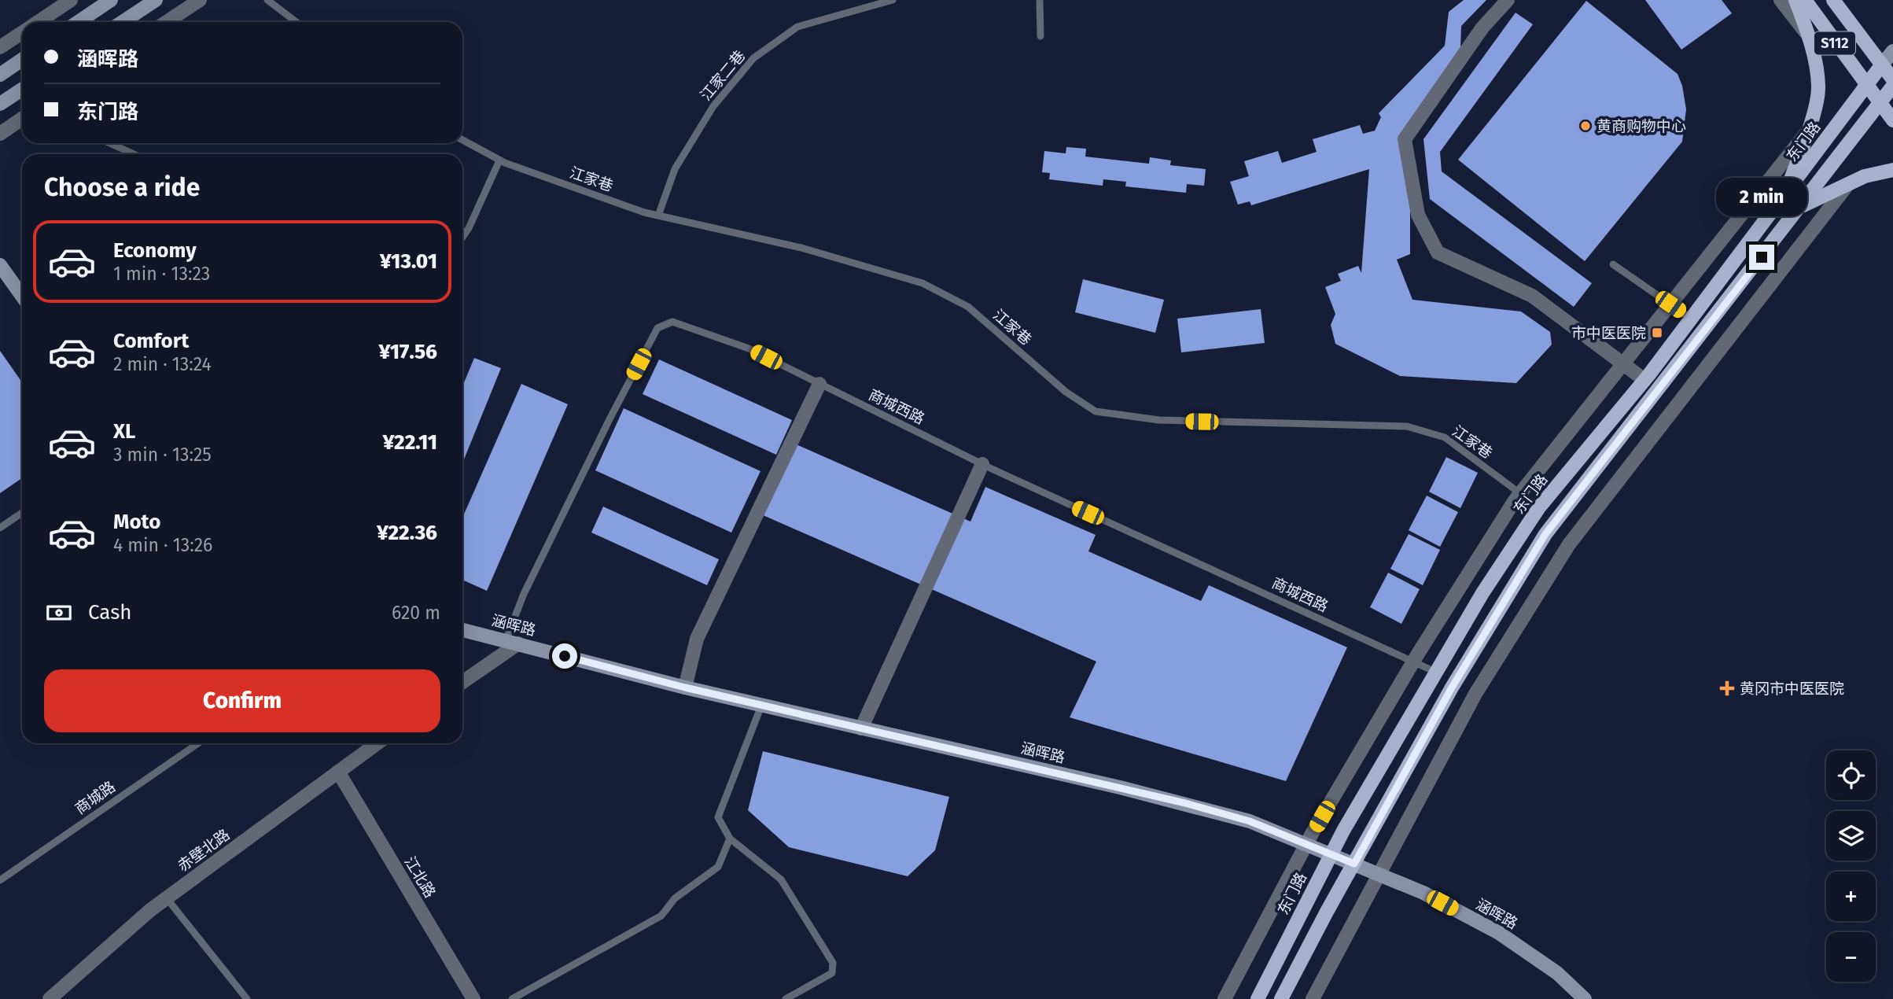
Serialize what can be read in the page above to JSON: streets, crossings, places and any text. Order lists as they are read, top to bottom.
{
  "streets": {
    "main road": ["S112", "东门路"],
    "street": ["涵晖路", "赤壁北路", "江北路"],
    "lane": [
      "江家二巷",
      "江家巷",
      "商城西路",
      "商城路"
    ]
  },
  "crossings": [
    ["S112", "东门路"],
    ["江家二巷", "江家巷"],
    ["东门路", "江家巷"],
    ["东门路", "商城西路"],
    ["东门路", "涵晖路"],
    ["商城西路", "涵晖路"],
    ["赤壁北路", "江北路"]
  ],
  "places": {
    "other": ["黄商购物中心"],
    "transit": ["市中医医院"],
    "health": ["黄冈市中医医院"]
  },
  "page": {
    "banner": ["涵晖路", "东门路"],
    "heading": "Choose a ride",
    "bubble": "2 min",
    "list": [
      {
        "name": "Economy",
        "note": "1 min · 13:23",
        "value": "¥13.01"
      },
      {
        "name": "Comfort",
        "note": "2 min · 13:24",
        "value": "¥17.56"
      },
      {
        "name": "XL",
        "note": "3 min · 13:25",
        "value": "¥22.11"
      },
      {
        "name": "Moto",
        "note": "4 min · 13:26",
        "value": "¥22.36"
      }
    ],
    "pay": ["Cash", "620 m"],
    "buttons": "Confirm",
    "map_buttons": ["+", "−"]
  }
}
